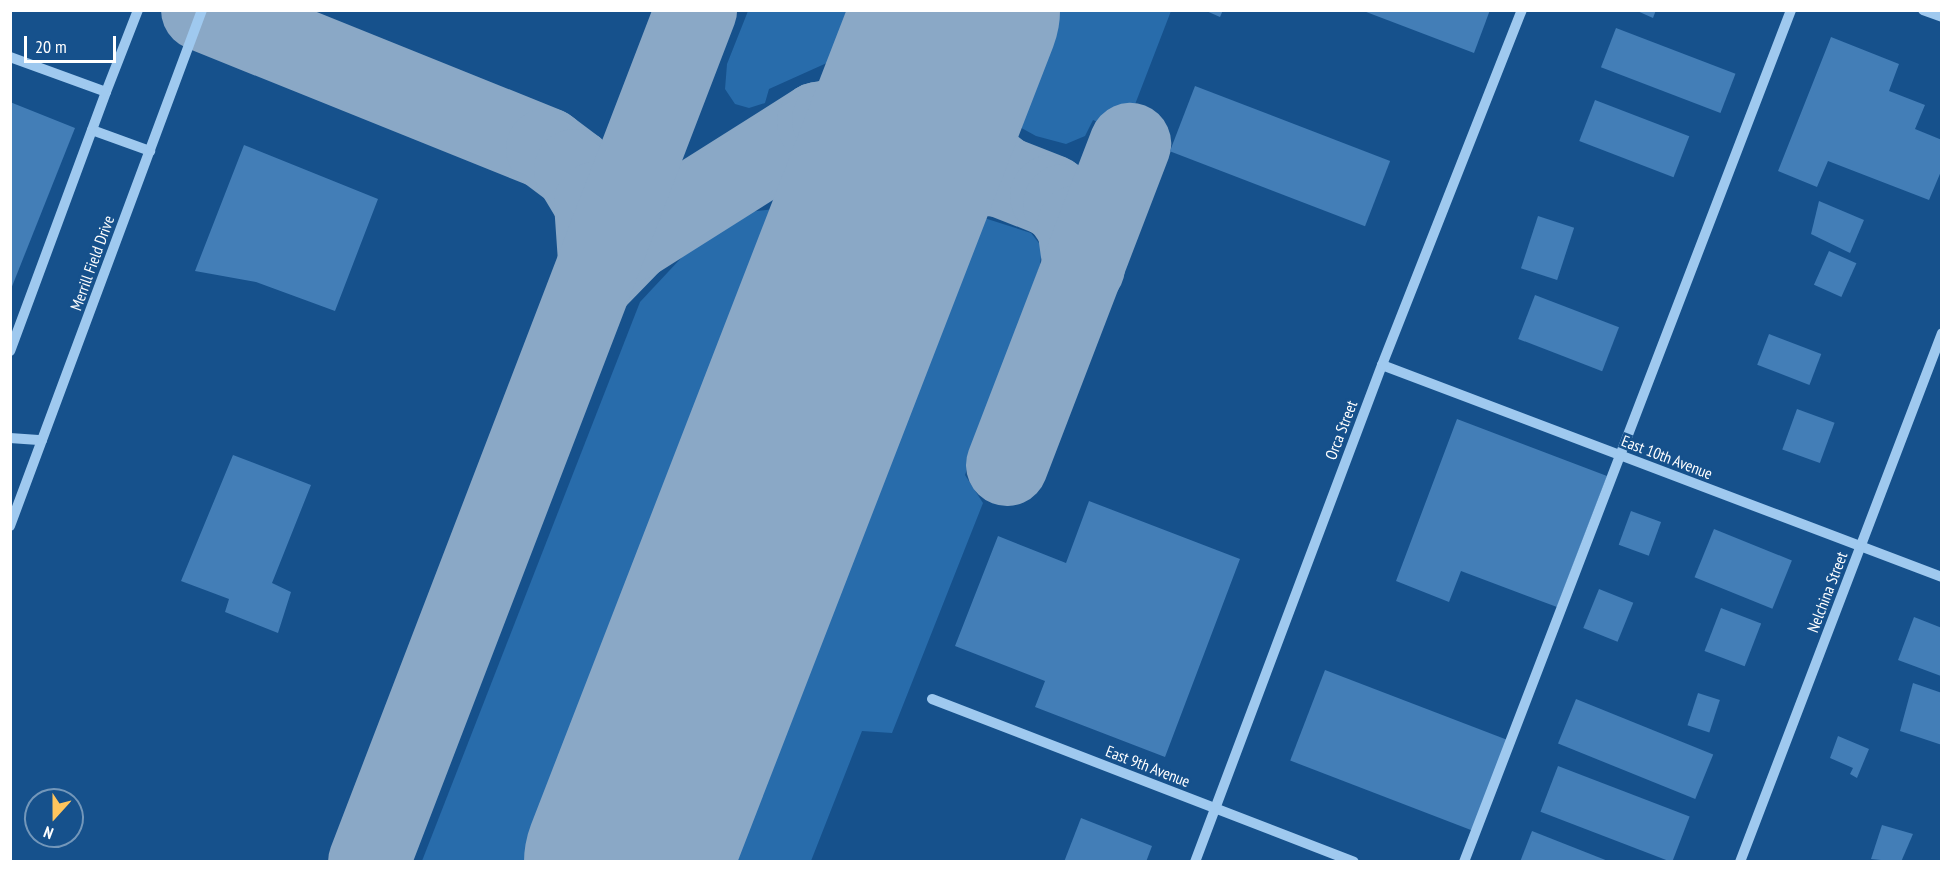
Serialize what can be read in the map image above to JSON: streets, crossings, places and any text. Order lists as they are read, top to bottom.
{
  "streets": {
    "street": [
      "Merrill Field Drive",
      "Orca Street",
      "East 10th Avenue",
      "Nelchina Street",
      "East 9th Avenue"
    ]
  },
  "crossings": [
    ["Orca Street", "East 10th Avenue"],
    ["Orca Street", "East 9th Avenue"],
    ["East 10th Avenue", "Nelchina Street"]
  ],
  "scale_bar": "20 m",
  "north": "bottom"
}
